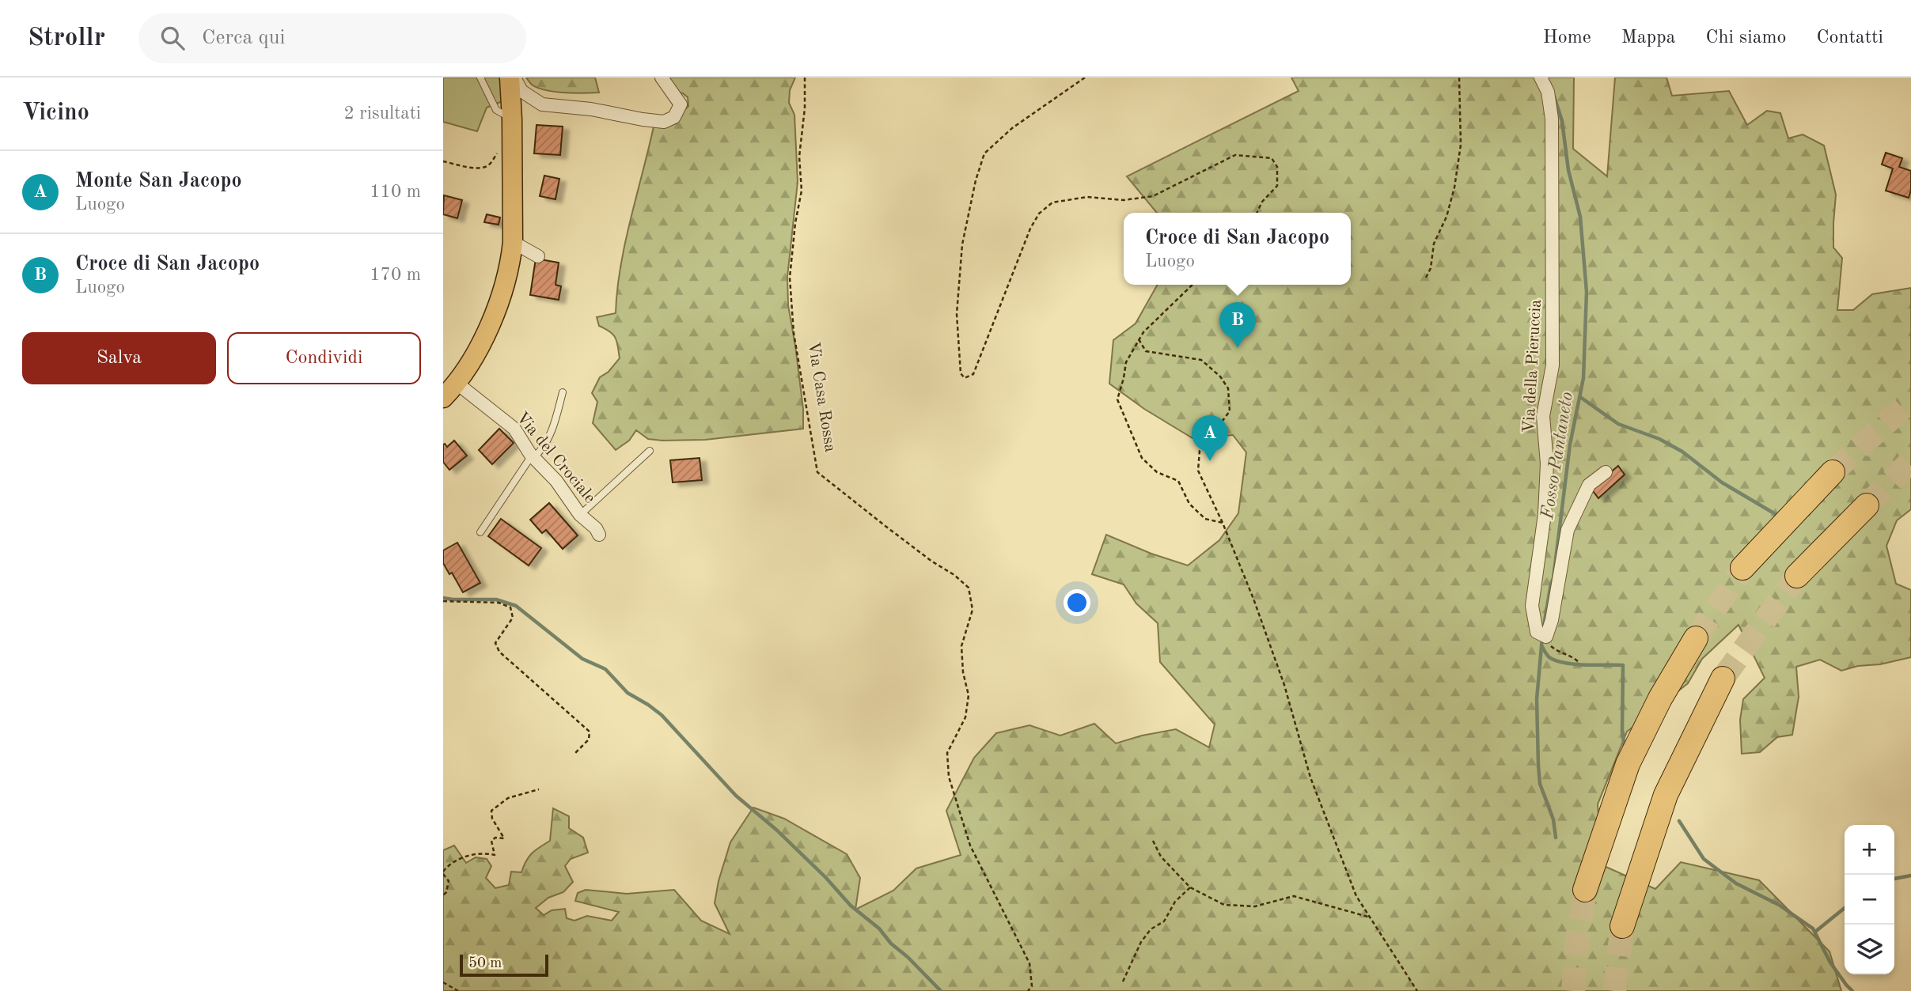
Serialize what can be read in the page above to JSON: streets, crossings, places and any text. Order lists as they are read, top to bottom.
{
  "streets": {
    "street": ["Via della Pieruccia", "Via del Crociale"],
    "path": ["Via Casa Rossa"]
  },
  "water": ["Fosso Pantaneto"],
  "scale_bar": "50 m",
  "page": {
    "header": "Strollr",
    "search": "Cerca qui",
    "nav": [
      "Home",
      "Mappa",
      "Chi siamo",
      "Contatti"
    ],
    "heading": ["Vicino", "2 risultati"],
    "list": [
      {
        "mark": "A",
        "name": "Monte San Jacopo",
        "note": "Luogo",
        "value": "110 m"
      },
      {
        "mark": "B",
        "name": "Croce di San Jacopo",
        "note": "Luogo",
        "value": "170 m"
      }
    ],
    "popup": ["Croce di San Jacopo", "Luogo"],
    "pins": ["B", "A"],
    "buttons": ["Salva", "Condividi"],
    "map_buttons": ["+", "−"],
    "scale": "50 m"
  }
}
